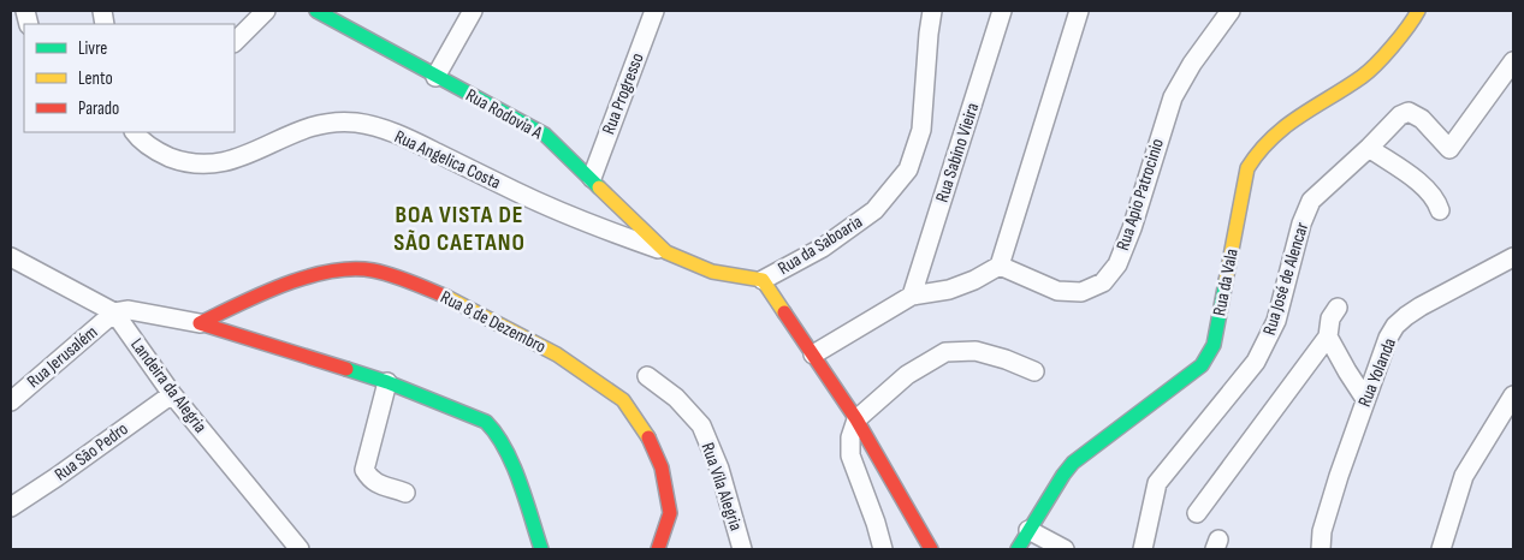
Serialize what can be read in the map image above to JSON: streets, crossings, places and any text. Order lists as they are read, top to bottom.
{
  "streets": {
    "street": [
      "Rua Progresso",
      "Rua Rodovia A",
      "Rua Sabino Vieira",
      "Rua Angelica Costa",
      "Rua Apio Patrocinio",
      "Rua da Saboaria",
      "Rua José de Alencar",
      "Rua da Vala",
      "Rua 8 de Dezembro",
      "Rua Jerusalém",
      "Rua Yolanda",
      "Landeira da Alegria",
      "Rua São Pedro",
      "Rua Vila Alegria"
    ]
  },
  "crossings": [
    ["Rua Progresso", "Rua Rodovia A"],
    ["Rua Rodovia A", "Rua Angelica Costa"],
    ["Rua Angelica Costa", "Rua da Saboaria"],
    ["Rua Jerusalém", "Landeira da Alegria"],
    ["Landeira da Alegria", "Rua São Pedro"]
  ],
  "districts": ["BOA VISTA DE SÃO CAETANO"],
  "legend": ["Livre", "Lento", "Parado"]
}
